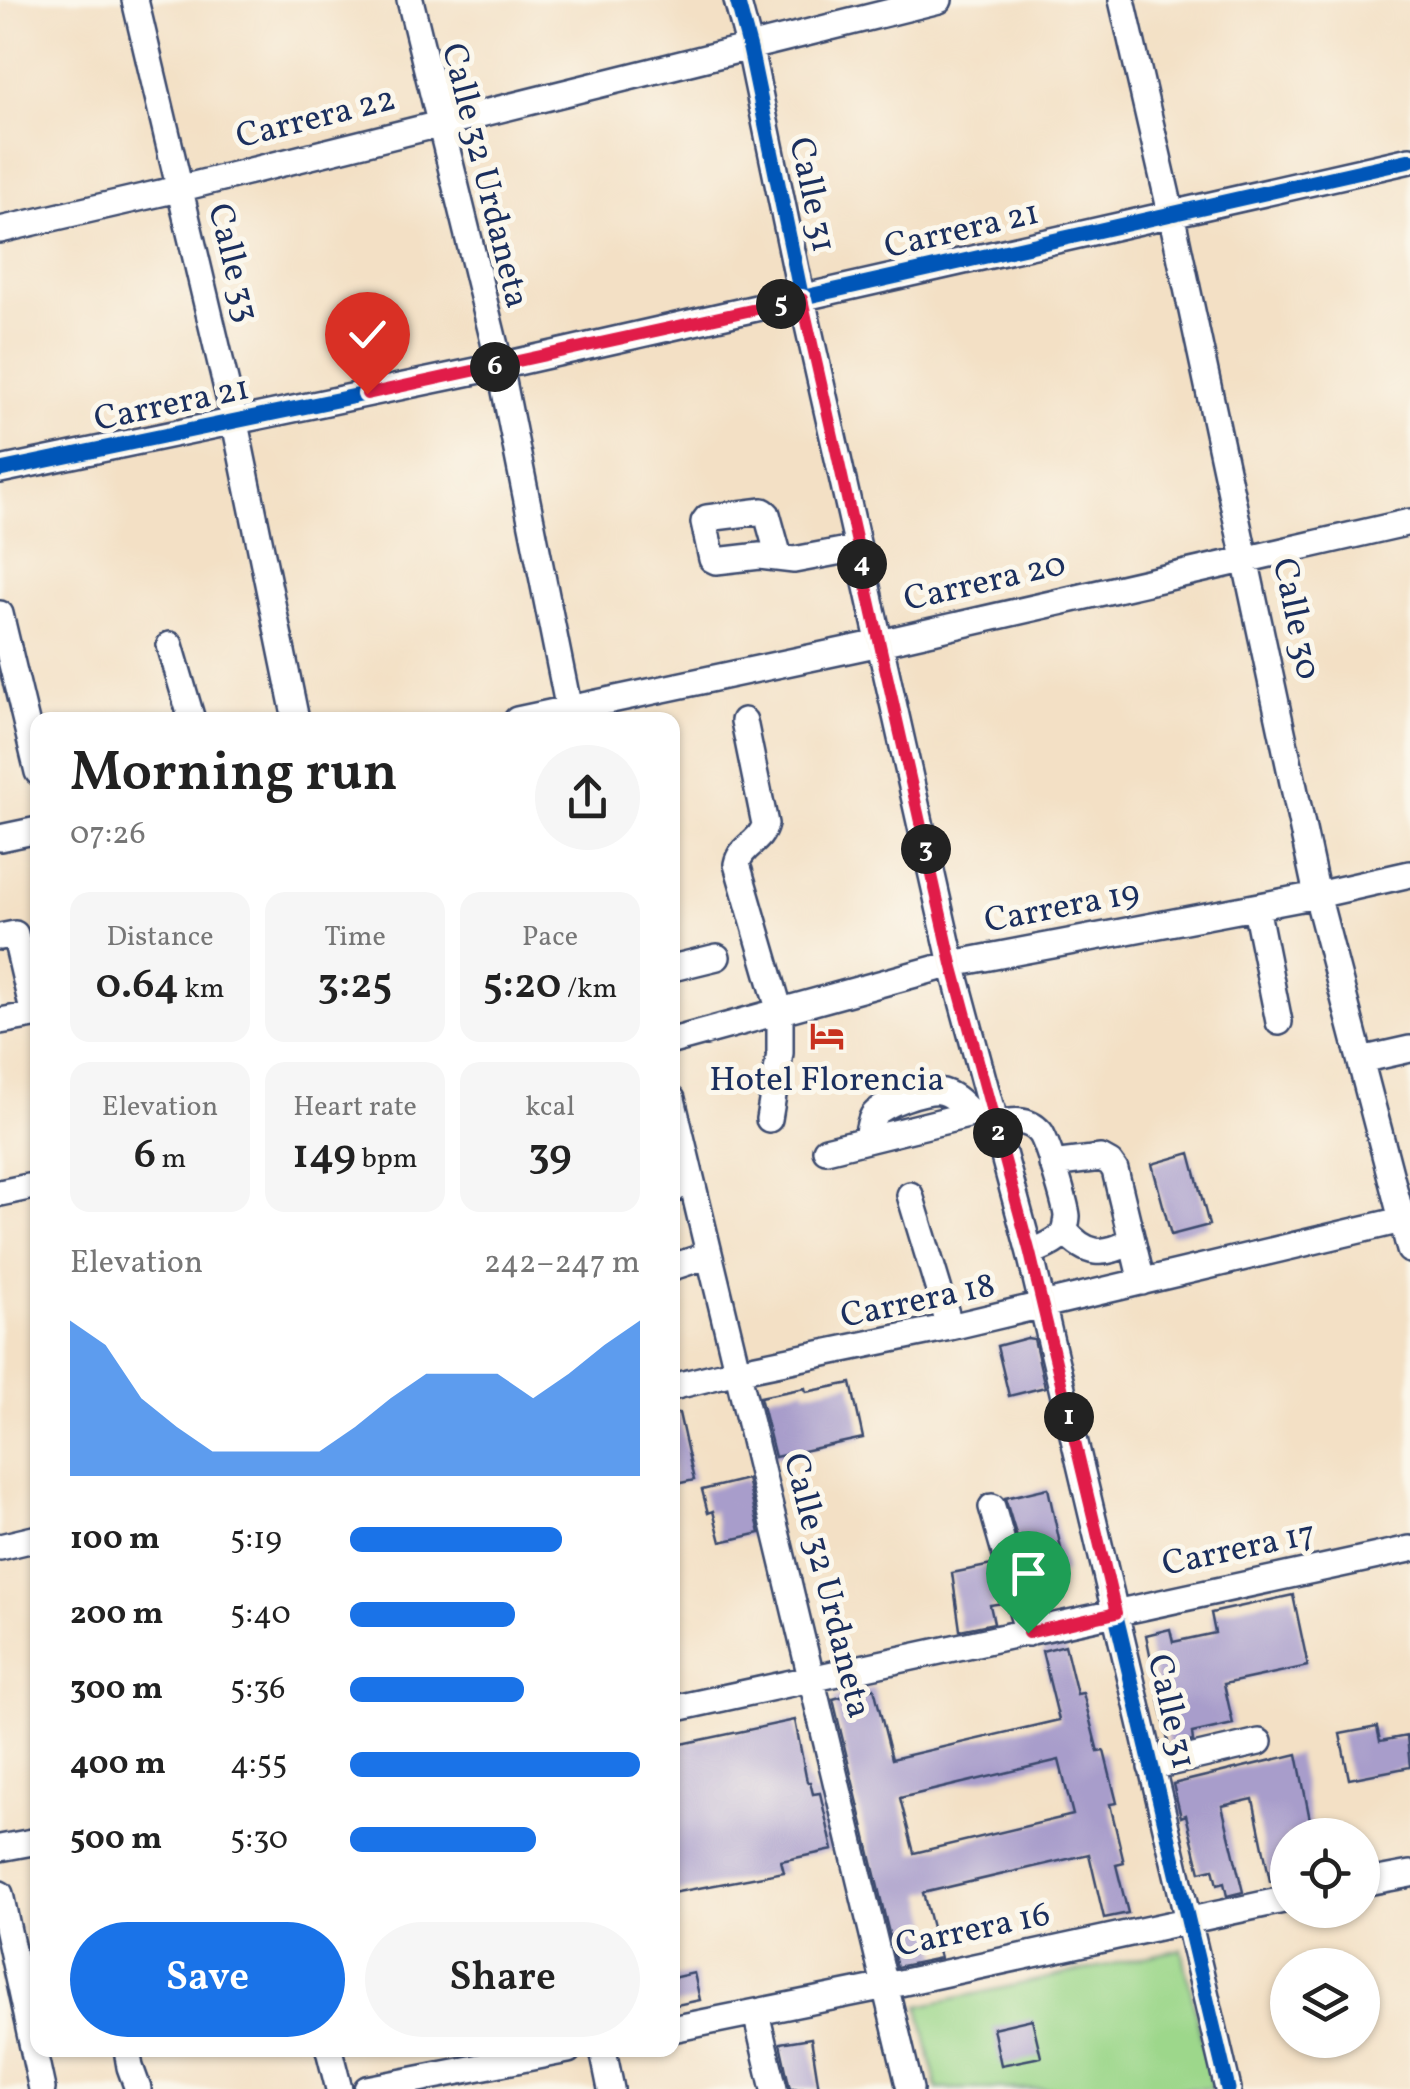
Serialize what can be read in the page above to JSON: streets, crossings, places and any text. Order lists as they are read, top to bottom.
{
  "streets": {
    "street": [
      "Carrera 22",
      "Calle 32 Urdaneta",
      "Calle 31",
      "Carrera 21",
      "Calle 33",
      "Carrera 20",
      "Calle 30",
      "Carrera 19",
      "Carrera 18",
      "Carrera 17",
      "Carrera 16"
    ]
  },
  "crossings": [
    ["Carrera 22", "Calle 32 Urdaneta"],
    ["Carrera 22", "Calle 31"],
    ["Carrera 22", "Calle 33"],
    ["Calle 32 Urdaneta", "Carrera 21"],
    ["Calle 32 Urdaneta", "Carrera 18"],
    ["Calle 32 Urdaneta", "Carrera 17"],
    ["Calle 32 Urdaneta", "Carrera 16"],
    ["Calle 31", "Carrera 21"],
    ["Calle 31", "Carrera 20"],
    ["Calle 31", "Carrera 19"],
    ["Calle 31", "Carrera 18"],
    ["Calle 31", "Carrera 17"],
    ["Calle 31", "Carrera 16"],
    ["Carrera 21", "Calle 33"],
    ["Carrera 21", "Calle 30"],
    ["Carrera 20", "Calle 30"],
    ["Calle 30", "Carrera 19"],
    ["Calle 30", "Carrera 18"]
  ],
  "places": {
    "hotel": ["Hotel Florencia"]
  },
  "page": {
    "pins": [
      "5",
      "6",
      "4",
      "3",
      "2",
      "1"
    ],
    "heading": ["Morning run", "07:26"],
    "stats": [
      ["Distance", "0.64 km"],
      ["Time", "3:25"],
      ["Pace", "5:20 /km"],
      ["Elevation", "6 m"],
      ["Heart rate", "149 bpm"],
      ["kcal", "39"]
    ],
    "chart": ["Elevation", "242–247 m"],
    "list": [
      {
        "name": "100 m",
        "note": "5:19"
      },
      {
        "name": "200 m",
        "note": "5:40"
      },
      {
        "name": "300 m",
        "note": "5:36"
      },
      {
        "name": "400 m",
        "note": "4:55"
      },
      {
        "name": "500 m",
        "note": "5:30"
      }
    ],
    "buttons": ["Save", "Share"]
  }
}
